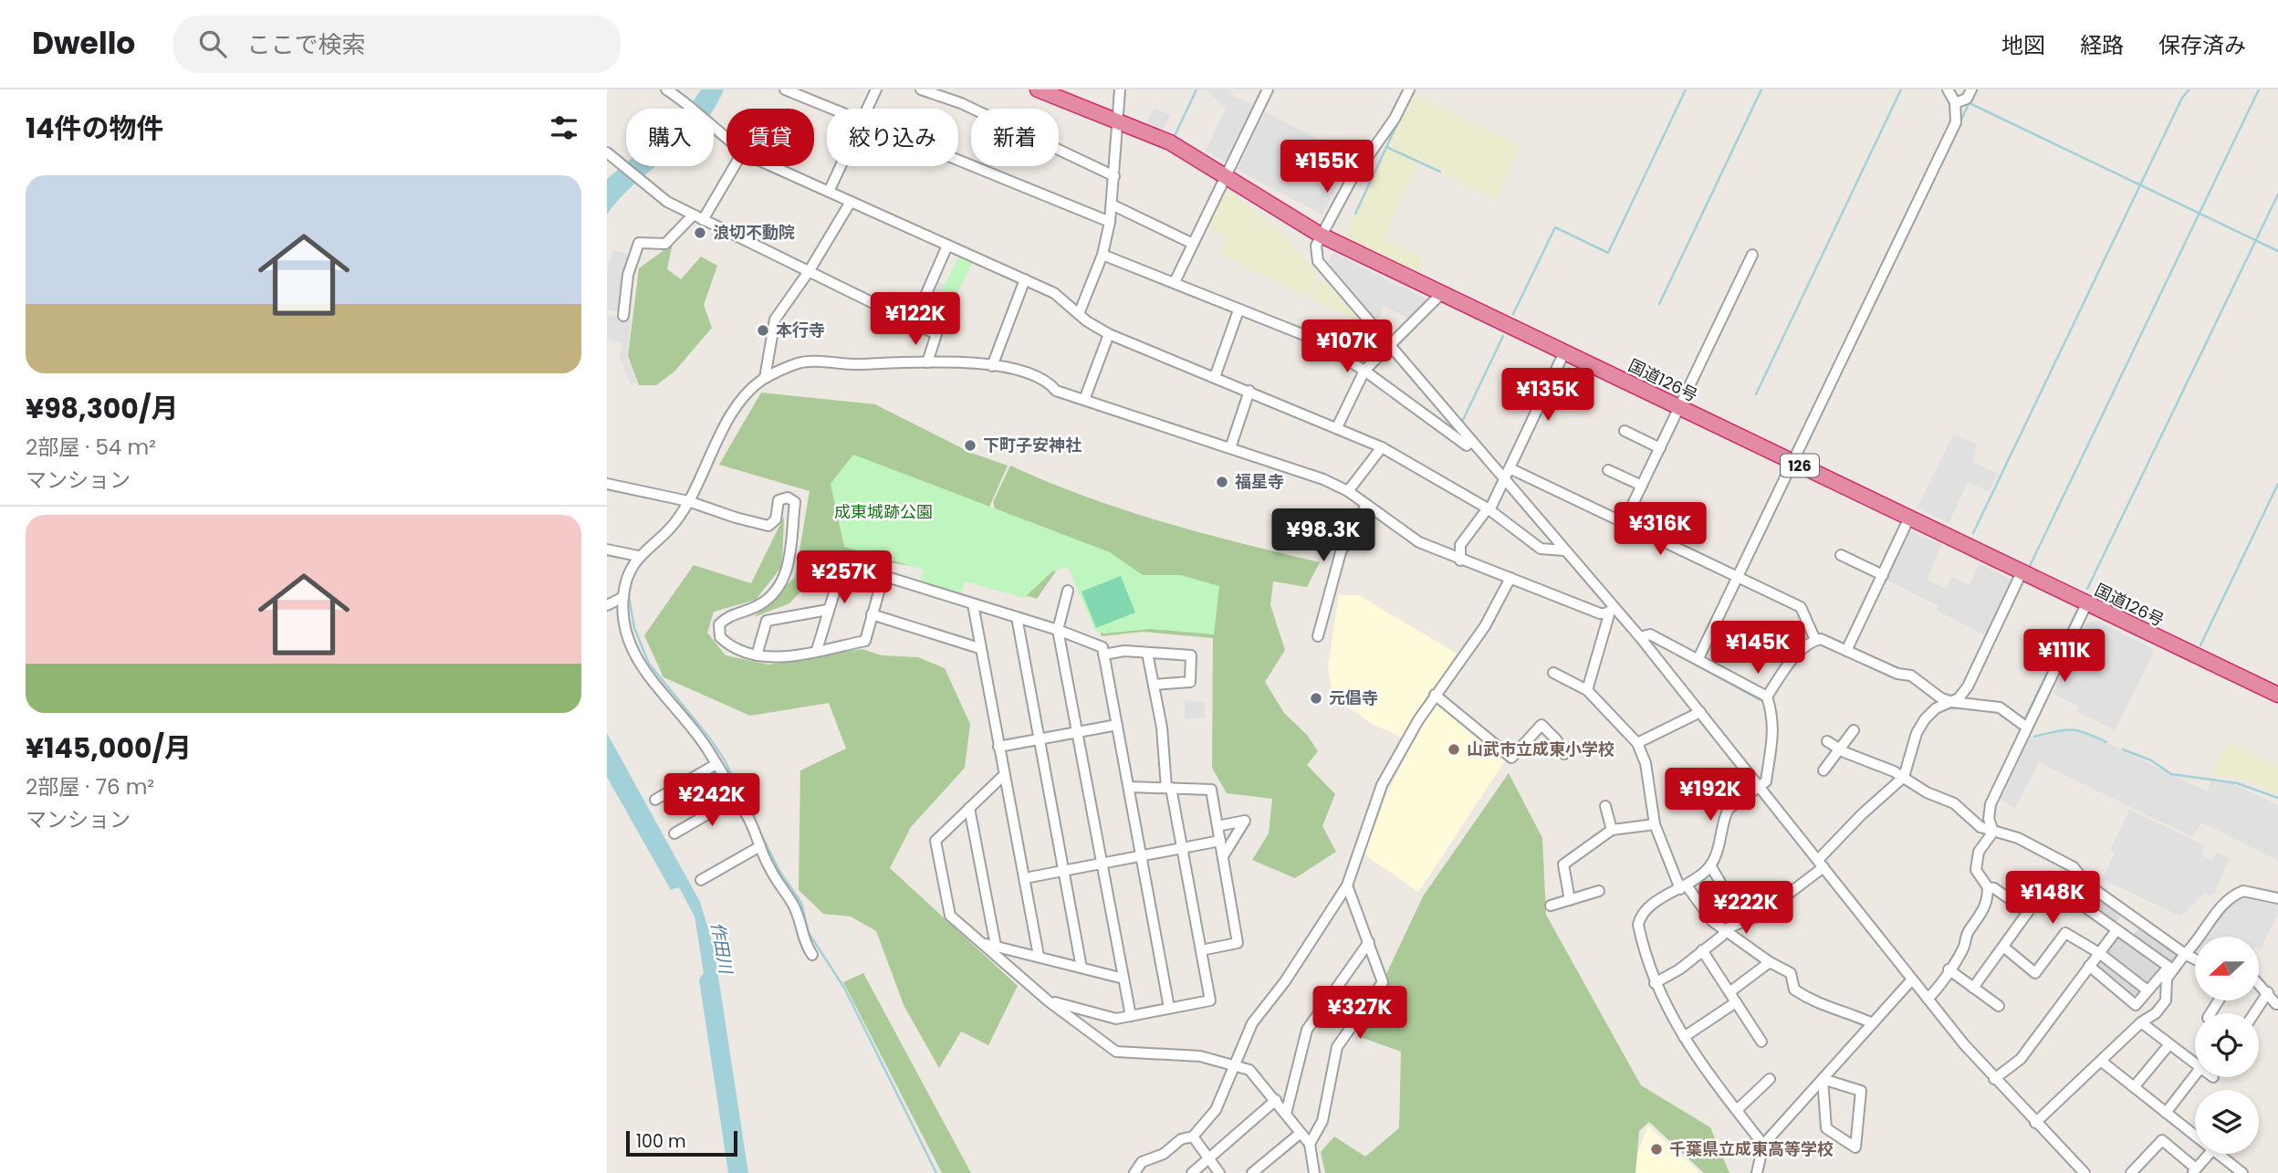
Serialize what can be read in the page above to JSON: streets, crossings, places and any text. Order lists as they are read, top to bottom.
{
  "streets": {
    "highway": ["国道126号", "126"]
  },
  "water": ["作田川"],
  "parks": ["成東城跡公園"],
  "places": [
    "浪切不動院",
    "本行寺",
    "下町子安神社",
    "福星寺",
    "元倡寺",
    "山武市立成東小学校",
    "千葉県立成東高等学校"
  ],
  "scale_bar": "100 m",
  "north": "left",
  "page": {
    "header": "Dwello",
    "search": "ここで検索",
    "nav": ["地図", "経路", "保存済み"],
    "heading": "14件の物件",
    "chip": [
      "購入",
      "賃貸",
      "絞り込み",
      "新着"
    ],
    "price": [
      "¥155K",
      "¥122K",
      "¥107K",
      "¥135K",
      "¥316K",
      "¥98.3K",
      "¥257K",
      "¥145K",
      "¥111K",
      "¥192K",
      "¥242K",
      "¥148K",
      "¥222K",
      "¥327K"
    ],
    "list": [
      {
        "name": "¥98,300/月",
        "note": "2部屋 · 54 m² · マンション"
      },
      {
        "name": "¥145,000/月",
        "note": "2部屋 · 76 m² · マンション"
      }
    ],
    "scale": "100 m"
  }
}
